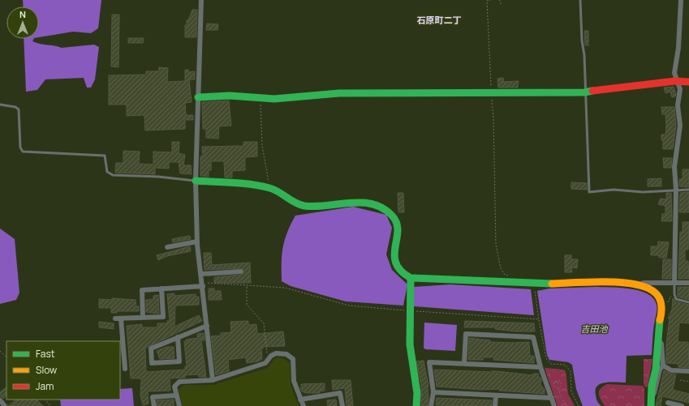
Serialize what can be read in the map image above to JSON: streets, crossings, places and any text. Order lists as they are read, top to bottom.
{
  "districts": ["石原町二丁"],
  "water": ["吉田池"],
  "legend": ["Fast", "Slow", "Jam"],
  "north": "top"
}
